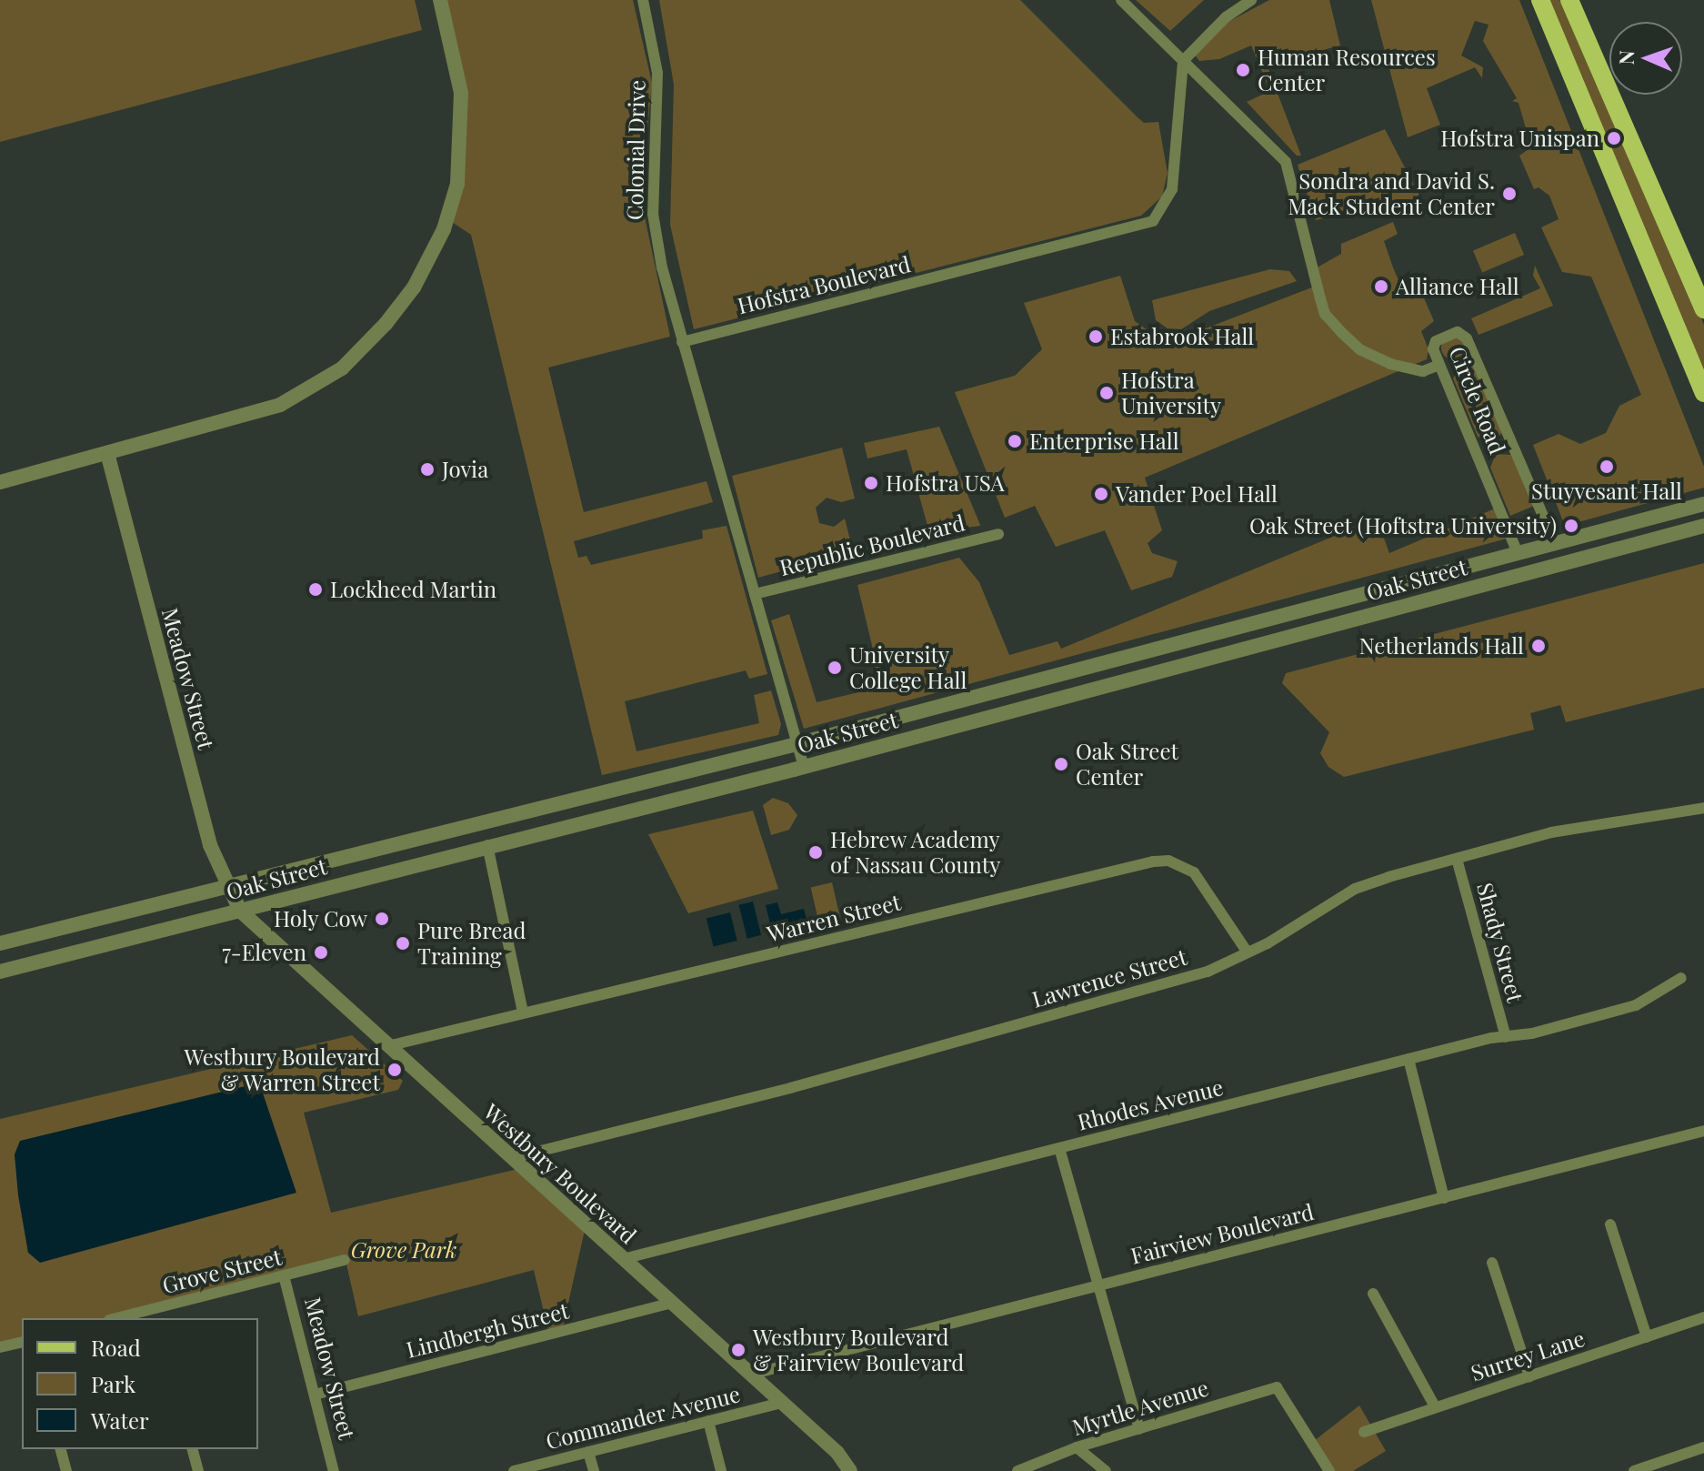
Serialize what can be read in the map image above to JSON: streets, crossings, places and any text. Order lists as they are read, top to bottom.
{
  "streets": {
    "street": [
      "Colonial Drive",
      "Hofstra Boulevard",
      "Circle Road",
      "Republic Boulevard",
      "Oak Street",
      "Meadow Street",
      "Warren Street",
      "Shady Street",
      "Lawrence Street",
      "Rhodes Avenue",
      "Westbury Boulevard",
      "Fairview Boulevard",
      "Grove Street",
      "Lindbergh Street",
      "Surrey Lane",
      "Myrtle Avenue",
      "Commander Avenue"
    ]
  },
  "crossings": [
    ["Colonial Drive", "Hofstra Boulevard"],
    ["Circle Road", "Oak Street"],
    ["Oak Street", "Meadow Street"],
    ["Oak Street", "Westbury Boulevard"],
    ["Meadow Street", "Westbury Boulevard"],
    ["Meadow Street", "Grove Street"],
    ["Meadow Street", "Lindbergh Street"],
    ["Warren Street", "Lawrence Street"],
    ["Warren Street", "Westbury Boulevard"],
    ["Shady Street", "Lawrence Street"],
    ["Shady Street", "Rhodes Avenue"],
    ["Lawrence Street", "Westbury Boulevard"],
    ["Rhodes Avenue", "Westbury Boulevard"],
    ["Westbury Boulevard", "Fairview Boulevard"],
    ["Westbury Boulevard", "Lindbergh Street"],
    ["Westbury Boulevard", "Commander Avenue"]
  ],
  "parks": ["Grove Park"],
  "places": [
    "Human Resources Center",
    "Hofstra Unispan",
    "Sondra and David S. Mack Student Center",
    "Alliance Hall",
    "Estabrook Hall",
    "Hofstra University",
    "Enterprise Hall",
    "Stuyvesant Hall",
    "Jovia",
    "Hofstra USA",
    "Vander Poel Hall",
    "Oak Street (Hoftstra University)",
    "Lockheed Martin",
    "Netherlands Hall",
    "University College Hall",
    "Oak Street Center",
    "Hebrew Academy of Nassau County",
    "Holy Cow",
    "Pure Bread Training",
    "7-Eleven",
    "Westbury Boulevard & Warren Street",
    "Westbury Boulevard & Fairview Boulevard"
  ],
  "legend": ["Road", "Park", "Water"],
  "north": "left"
}
